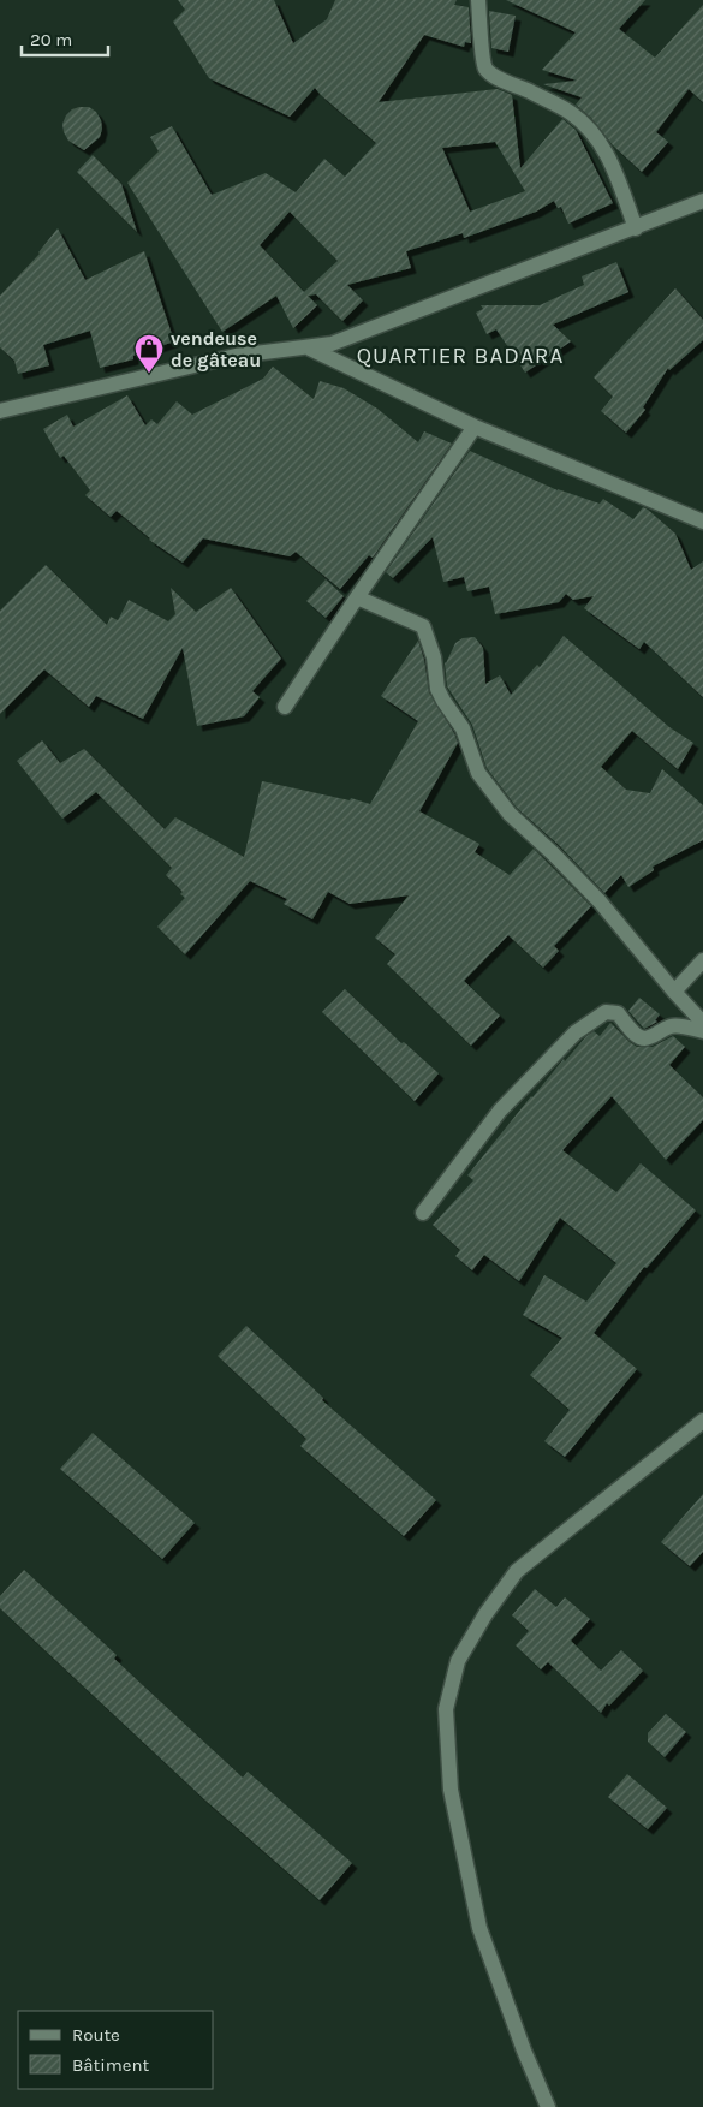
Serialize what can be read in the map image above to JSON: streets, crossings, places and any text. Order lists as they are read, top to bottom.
{
  "districts": ["QUARTIER BADARA"],
  "places": {
    "shop": ["vendeuse de gâteau"]
  },
  "legend": ["Route", "Bâtiment"],
  "scale_bar": "20 m"
}
